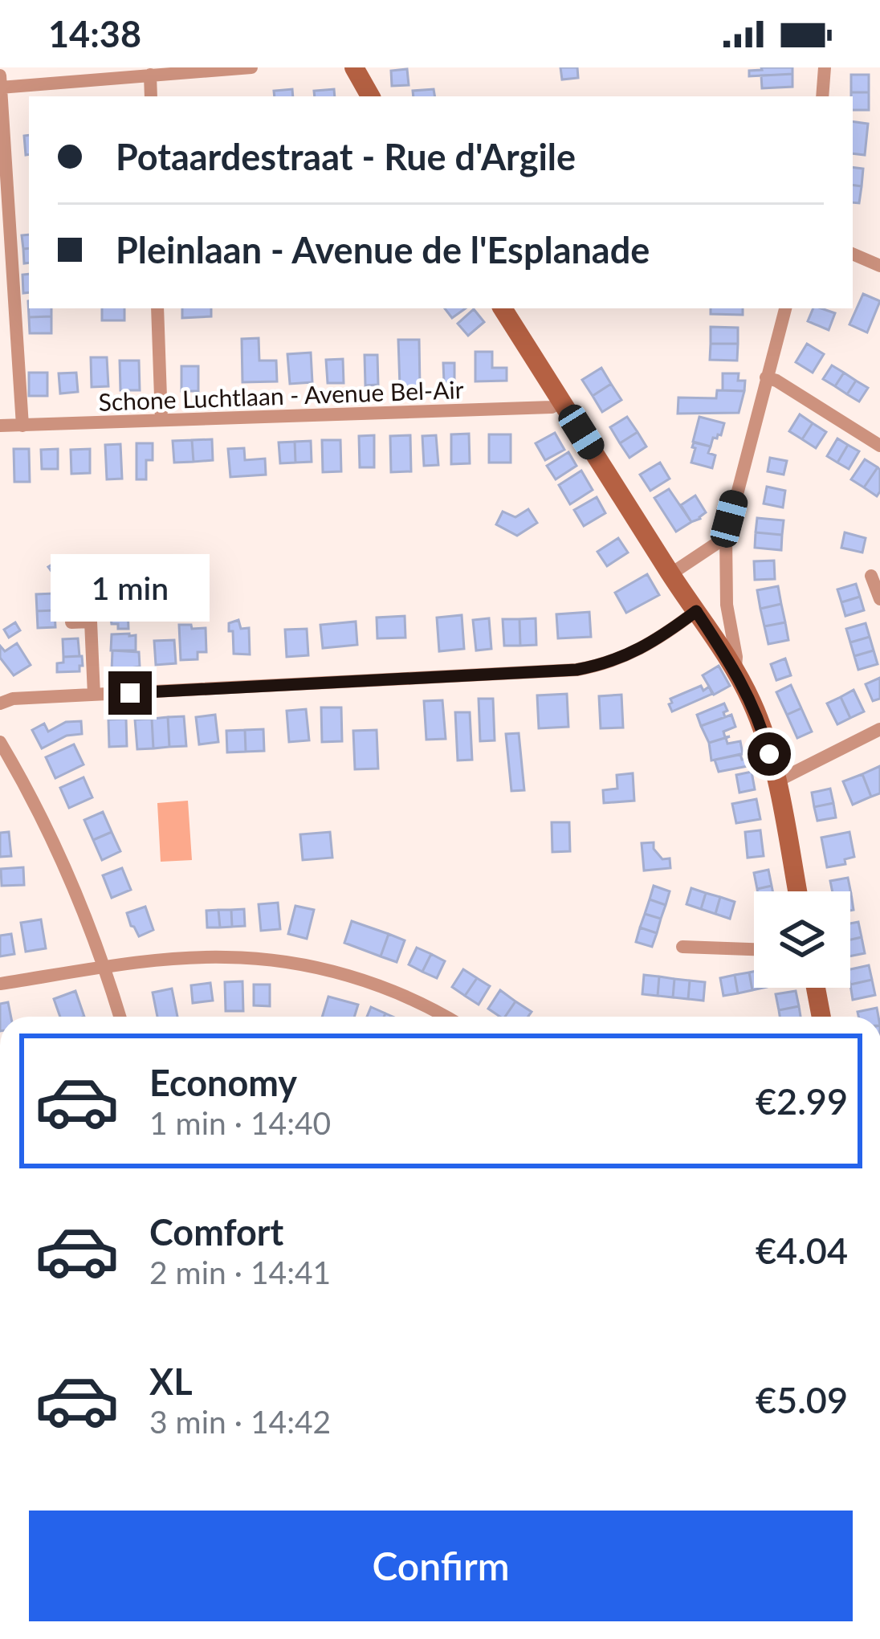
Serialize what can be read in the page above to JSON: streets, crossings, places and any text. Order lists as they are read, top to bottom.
{
  "streets": {
    "street": ["Schone Luchtlaan - Avenue Bel-Air"]
  },
  "page": {
    "status": "14:38",
    "banner": ["Potaardestraat - Rue d'Argile", "Pleinlaan - Avenue de l'Esplanade"],
    "bubble": "1 min",
    "list": [
      {
        "name": "Economy",
        "note": "1 min · 14:40",
        "value": "€2.99"
      },
      {
        "name": "Comfort",
        "note": "2 min · 14:41",
        "value": "€4.04"
      },
      {
        "name": "XL",
        "note": "3 min · 14:42",
        "value": "€5.09"
      }
    ],
    "buttons": "Confirm"
  }
}
